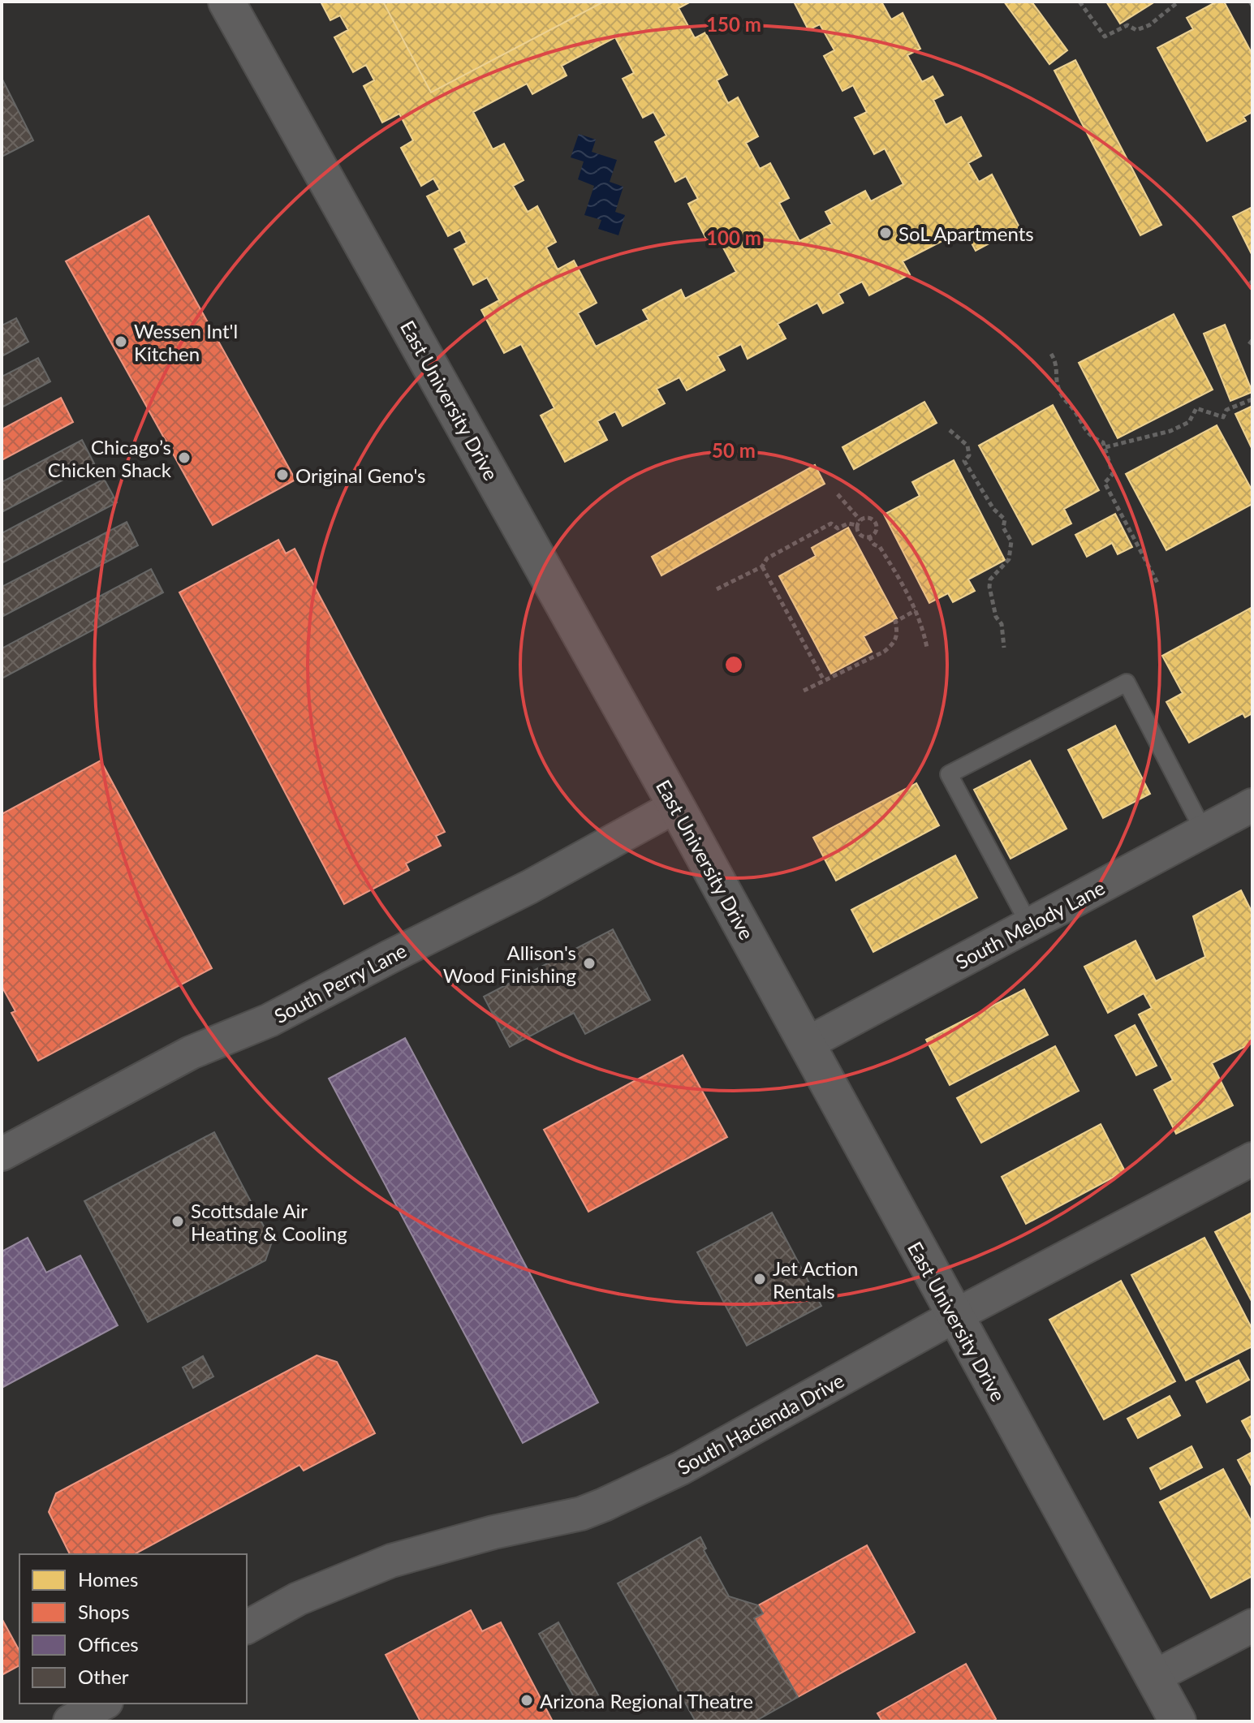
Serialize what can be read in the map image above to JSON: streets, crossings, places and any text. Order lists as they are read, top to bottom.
{
  "streets": {
    "main road": ["East University Drive"],
    "street": ["South Melody Lane", "South Perry Lane", "South Hacienda Drive"]
  },
  "crossings": [
    ["East University Drive", "South Melody Lane"],
    ["East University Drive", "South Perry Lane"],
    ["East University Drive", "South Hacienda Drive"]
  ],
  "places": [
    "SoL Apartments",
    "Wessen Int'l Kitchen",
    "Chicago’s Chicken Shack",
    "Original Geno's",
    "Allison's Wood Finishing",
    "Scottsdale Air Heating & Cooling",
    "Jet Action Rentals",
    "Arizona Regional Theatre"
  ],
  "legend": [
    "Homes",
    "Shops",
    "Offices",
    "Other"
  ],
  "rings": ["150 m", "100 m", "50 m"]
}
